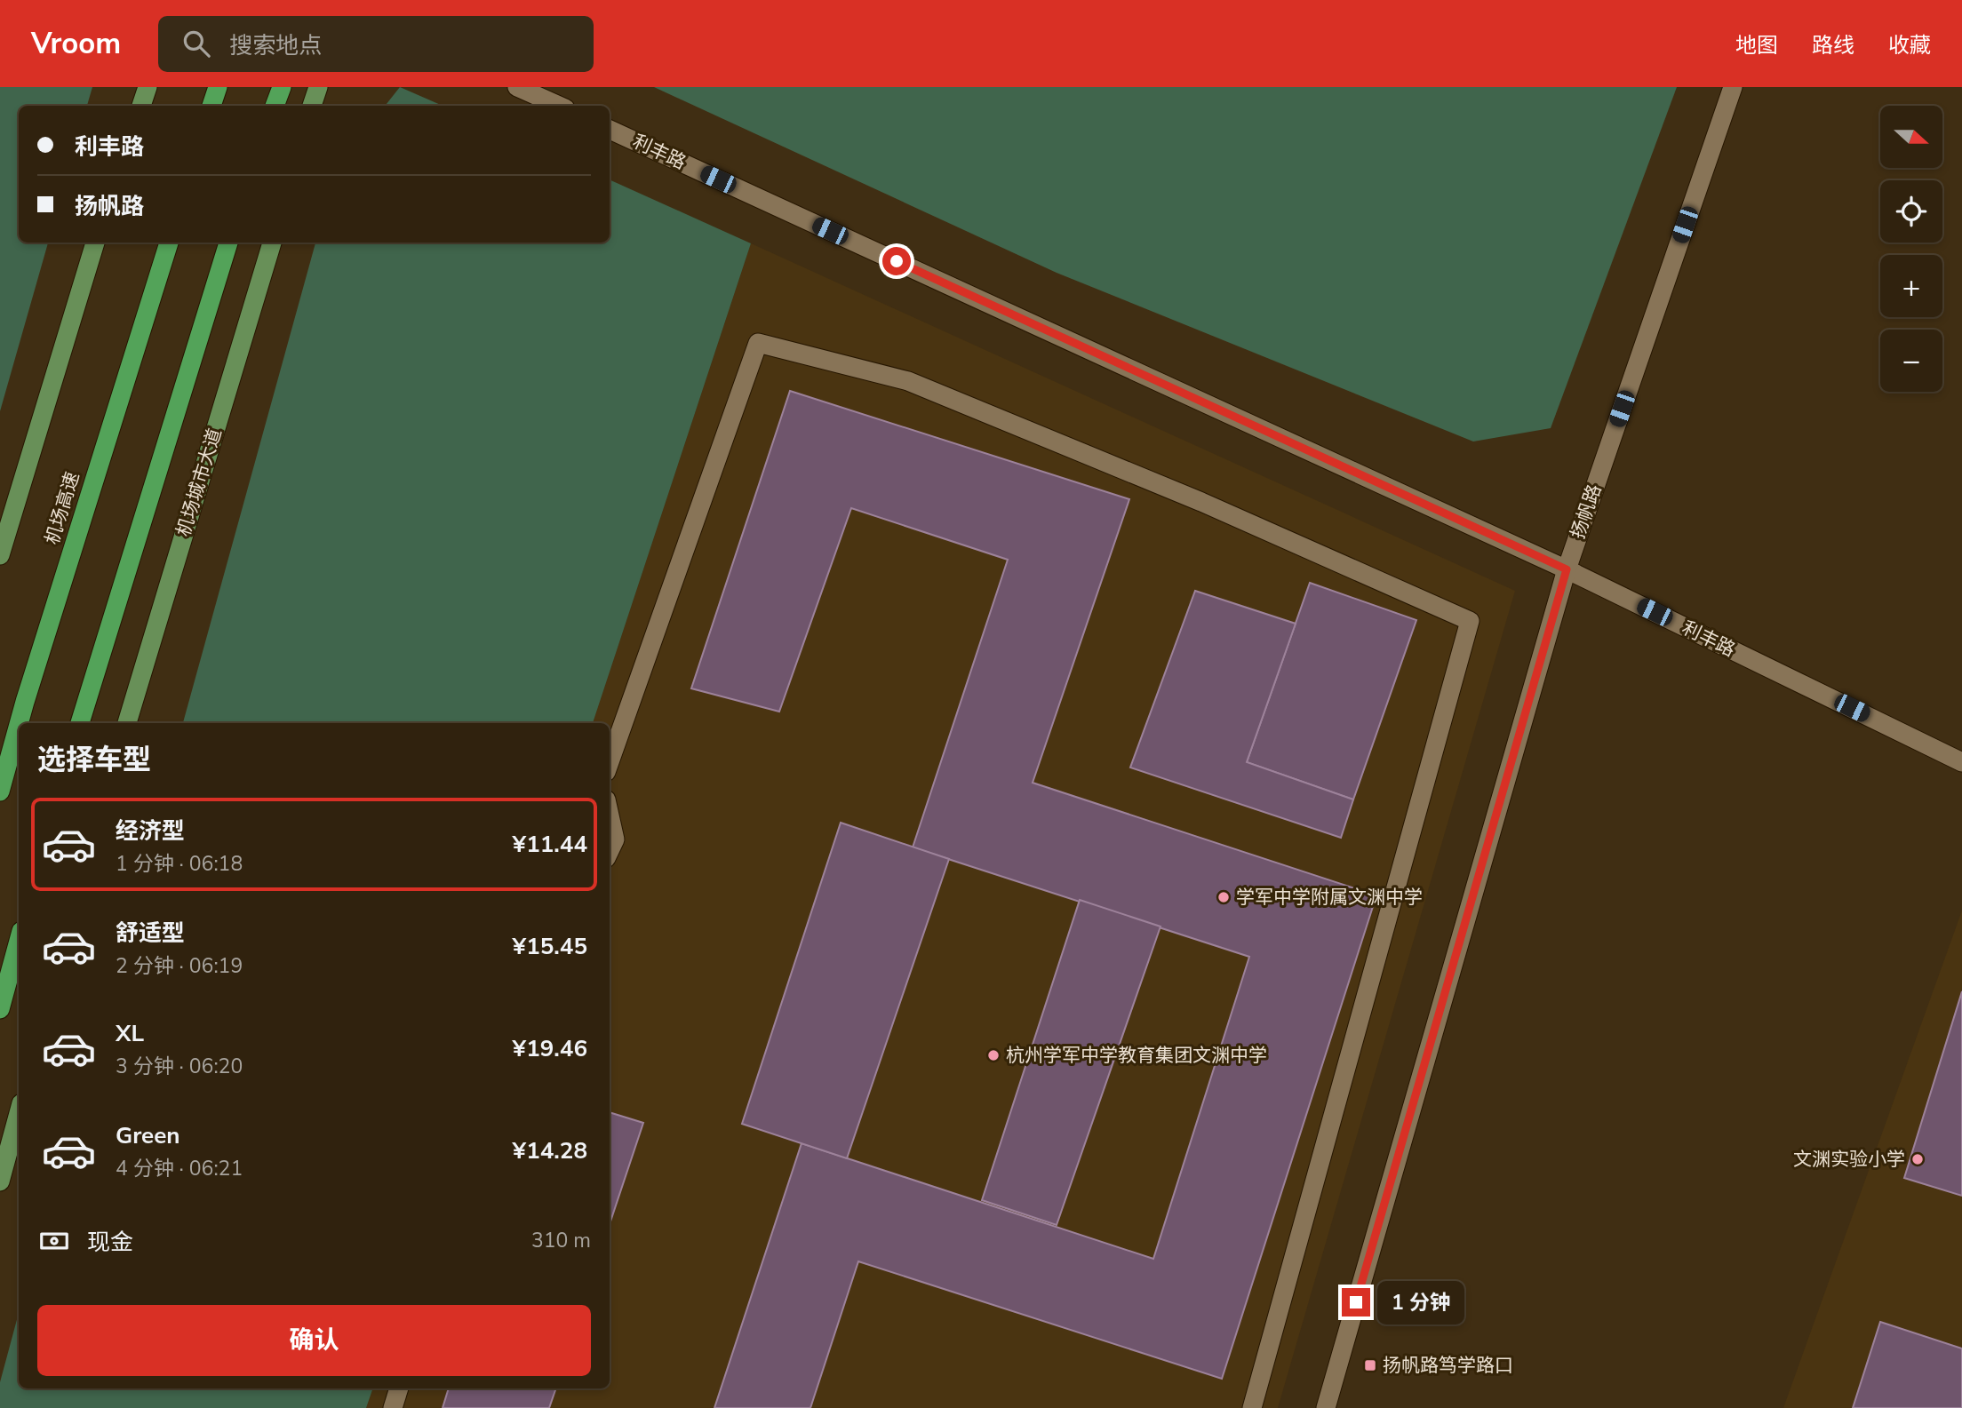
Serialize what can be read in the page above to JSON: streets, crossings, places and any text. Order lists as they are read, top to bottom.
{
  "streets": {
    "highway": ["机场高速"],
    "main road": ["机场城市大道"],
    "street": ["利丰路", "扬帆路"]
  },
  "crossings": [
    ["利丰路", "扬帆路"]
  ],
  "places": {
    "other": ["学军中学附属文渊中学", "杭州学军中学教育集团文渊中学", "文渊实验小学"],
    "transit": ["扬帆路笃学路口"]
  },
  "north": "right",
  "page": {
    "header": "Vroom",
    "search": "搜索地点",
    "nav": ["地图", "路线", "收藏"],
    "map_buttons": ["+", "−"],
    "banner": ["利丰路", "扬帆路"],
    "heading": "选择车型",
    "list": [
      {
        "name": "经济型",
        "note": "1 分钟 · 06:18",
        "value": "¥11.44"
      },
      {
        "name": "舒适型",
        "note": "2 分钟 · 06:19",
        "value": "¥15.45"
      },
      {
        "name": "XL",
        "note": "3 分钟 · 06:20",
        "value": "¥19.46"
      },
      {
        "name": "Green",
        "note": "4 分钟 · 06:21",
        "value": "¥14.28"
      }
    ],
    "pay": ["现金", "310 m"],
    "bubble": "1 分钟",
    "buttons": "确认"
  }
}
